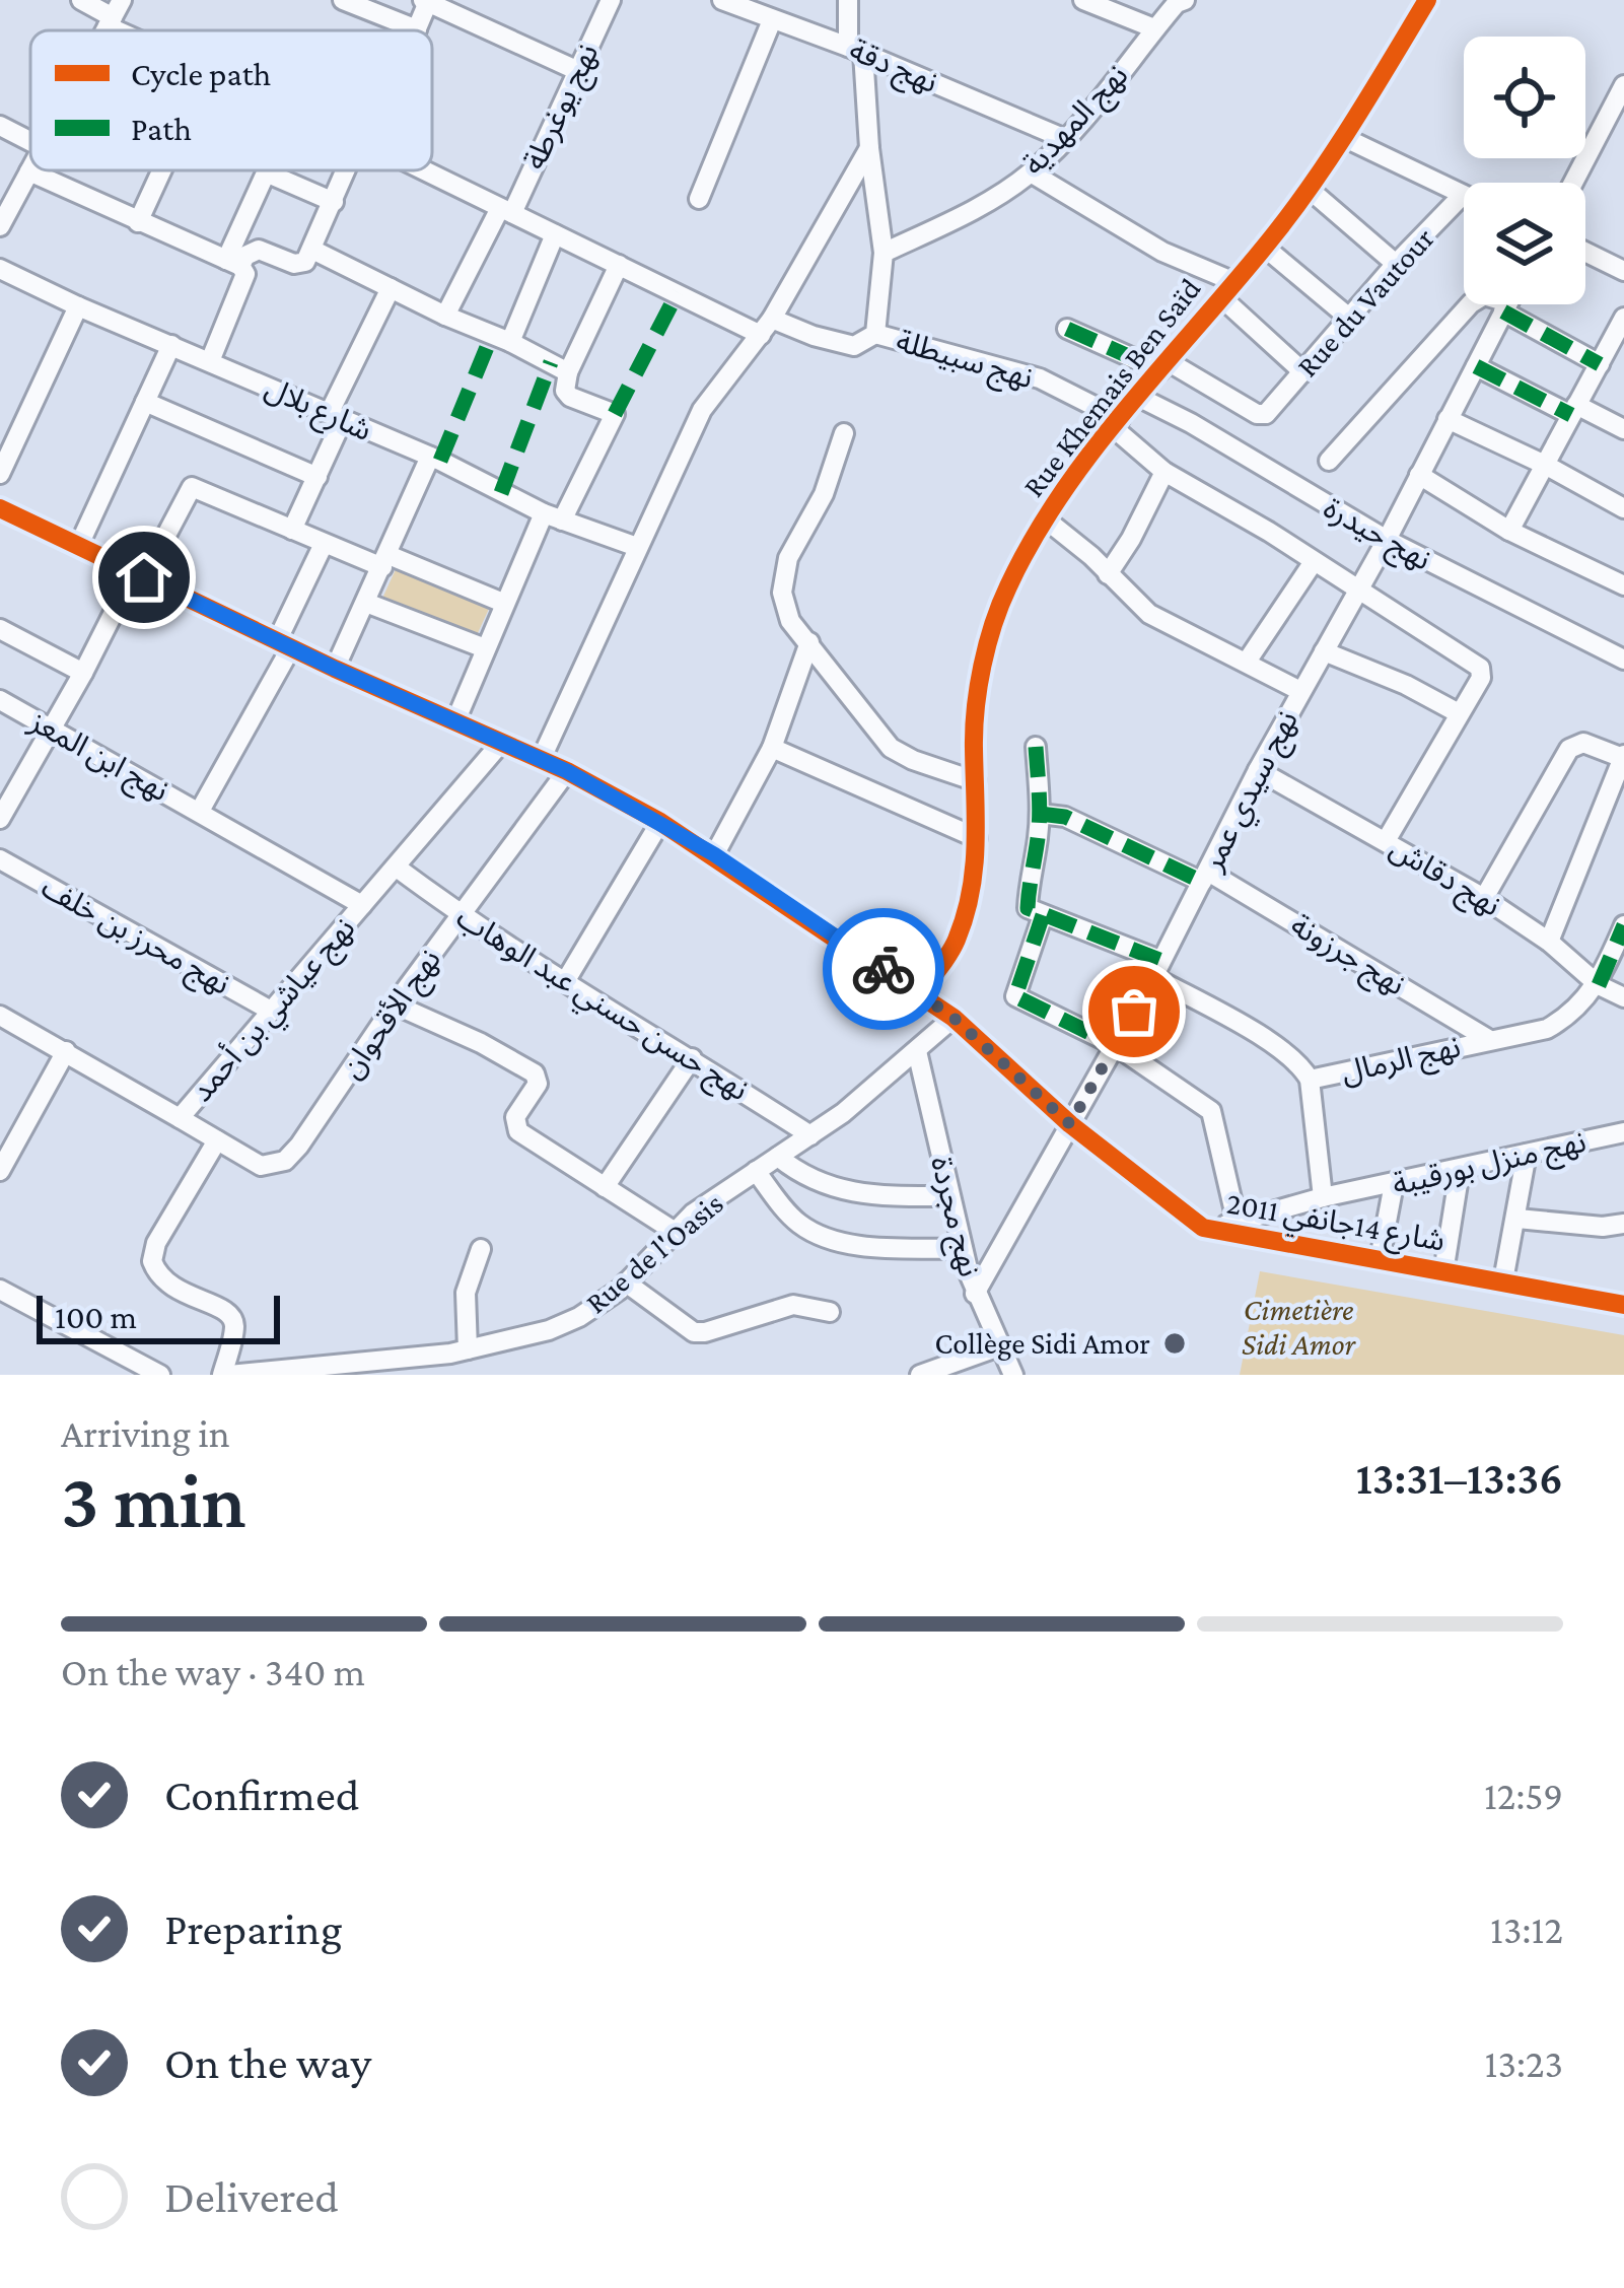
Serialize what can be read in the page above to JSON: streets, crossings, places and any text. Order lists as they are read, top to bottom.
{
  "streets": {
    "street": [
      "نهج دقة",
      "نهج يوغرطة",
      "نهج المهدية",
      "Rue du Vautour",
      "نهج سبيطلة",
      "Rue Khemais Ben Saïd",
      "شارع بلال",
      "نهج حيدرة",
      "نهج ابن المعز",
      "نهج سيدي عمر",
      "نهج دقاش",
      "نهج محرز بن خلف",
      "نهج جرزونة",
      "نهج حسن حسني عبد الوهاب",
      "نهج عياشي بن أحمد",
      "نهج الأقحوان",
      "نهج الرمال",
      "نهج منزل بورقيبة",
      "نهج مجردة",
      "شارع 14جانفي 2011",
      "Rue de l'Oasis"
    ]
  },
  "crossings": [
    ["نهج دقة", "نهج المهدية"],
    ["نهج يوغرطة", "نهج سبيطلة"],
    ["Rue du Vautour", "Rue Khemais Ben Saïd"],
    ["نهج سبيطلة", "Rue Khemais Ben Saïd"],
    ["نهج سبيطلة", "نهج سيدي عمر"],
    ["Rue Khemais Ben Saïd", "نهج حيدرة"],
    ["Rue Khemais Ben Saïd", "شارع 14جانفي 2011"],
    ["نهج حيدرة", "نهج سيدي عمر"],
    ["نهج ابن المعز", "نهج عياشي بن أحمد"],
    ["نهج ابن المعز", "شارع 14جانفي 2011"],
    ["نهج سيدي عمر", "نهج دقاش"],
    ["نهج سيدي عمر", "نهج جرزونة"],
    ["نهج سيدي عمر", "نهج الرمال"],
    ["نهج سيدي عمر", "نهج مجردة"],
    ["نهج سيدي عمر", "شارع 14جانفي 2011"],
    ["نهج دقاش", "نهج الرمال"],
    ["نهج محرز بن خلف", "نهج عياشي بن أحمد"],
    ["نهج جرزونة", "نهج الرمال"],
    ["نهج حسن حسني عبد الوهاب", "نهج عياشي بن أحمد"],
    ["نهج حسن حسني عبد الوهاب", "نهج الأقحوان"],
    ["نهج حسن حسني عبد الوهاب", "Rue de l'Oasis"],
    ["نهج عياشي بن أحمد", "نهج الأقحوان"],
    ["نهج عياشي بن أحمد", "شارع 14جانفي 2011"],
    ["نهج الأقحوان", "شارع 14جانفي 2011"],
    ["نهج منزل بورقيبة", "شارع 14جانفي 2011"],
    ["نهج مجردة", "Rue de l'Oasis"],
    ["شارع 14جانفي 2011", "Rue de l'Oasis"]
  ],
  "parks": ["Cimetière Sidi Amor"],
  "places": ["Collège Sidi Amor"],
  "legend": ["Cycle path", "Path"],
  "scale_bar": "100 m",
  "page": {
    "scale": "100 m",
    "heading": ["3 min", "Arriving in", "13:31–13:36"],
    "bar": "On the way · 340 m",
    "list": [
      ["Confirmed", "12:59"],
      ["Preparing", "13:12"],
      ["On the way", "13:23"],
      "Delivered"
    ]
  }
}
